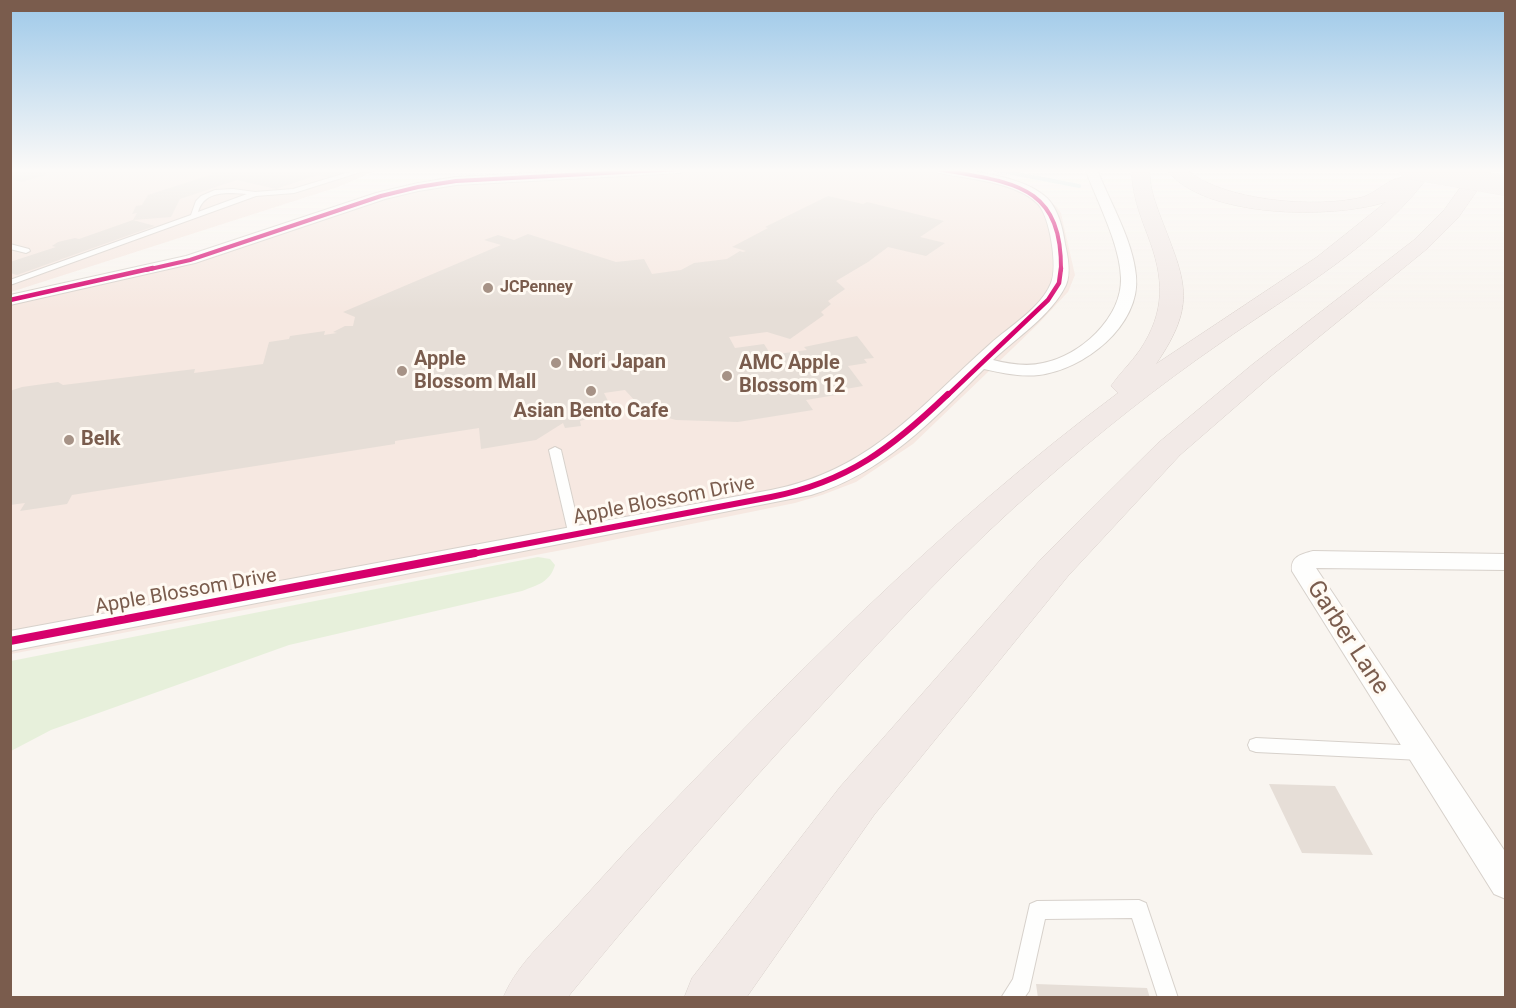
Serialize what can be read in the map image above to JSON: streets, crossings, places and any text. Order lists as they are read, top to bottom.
{
  "streets": {
    "street": ["Apple Blossom Drive", "Garber Lane"]
  },
  "places": [
    "JCPenney",
    "Nori Japan",
    "Apple Blossom Mall",
    "AMC Apple Blossom 12",
    "Asian Bento Cafe",
    "Belk"
  ]
}
